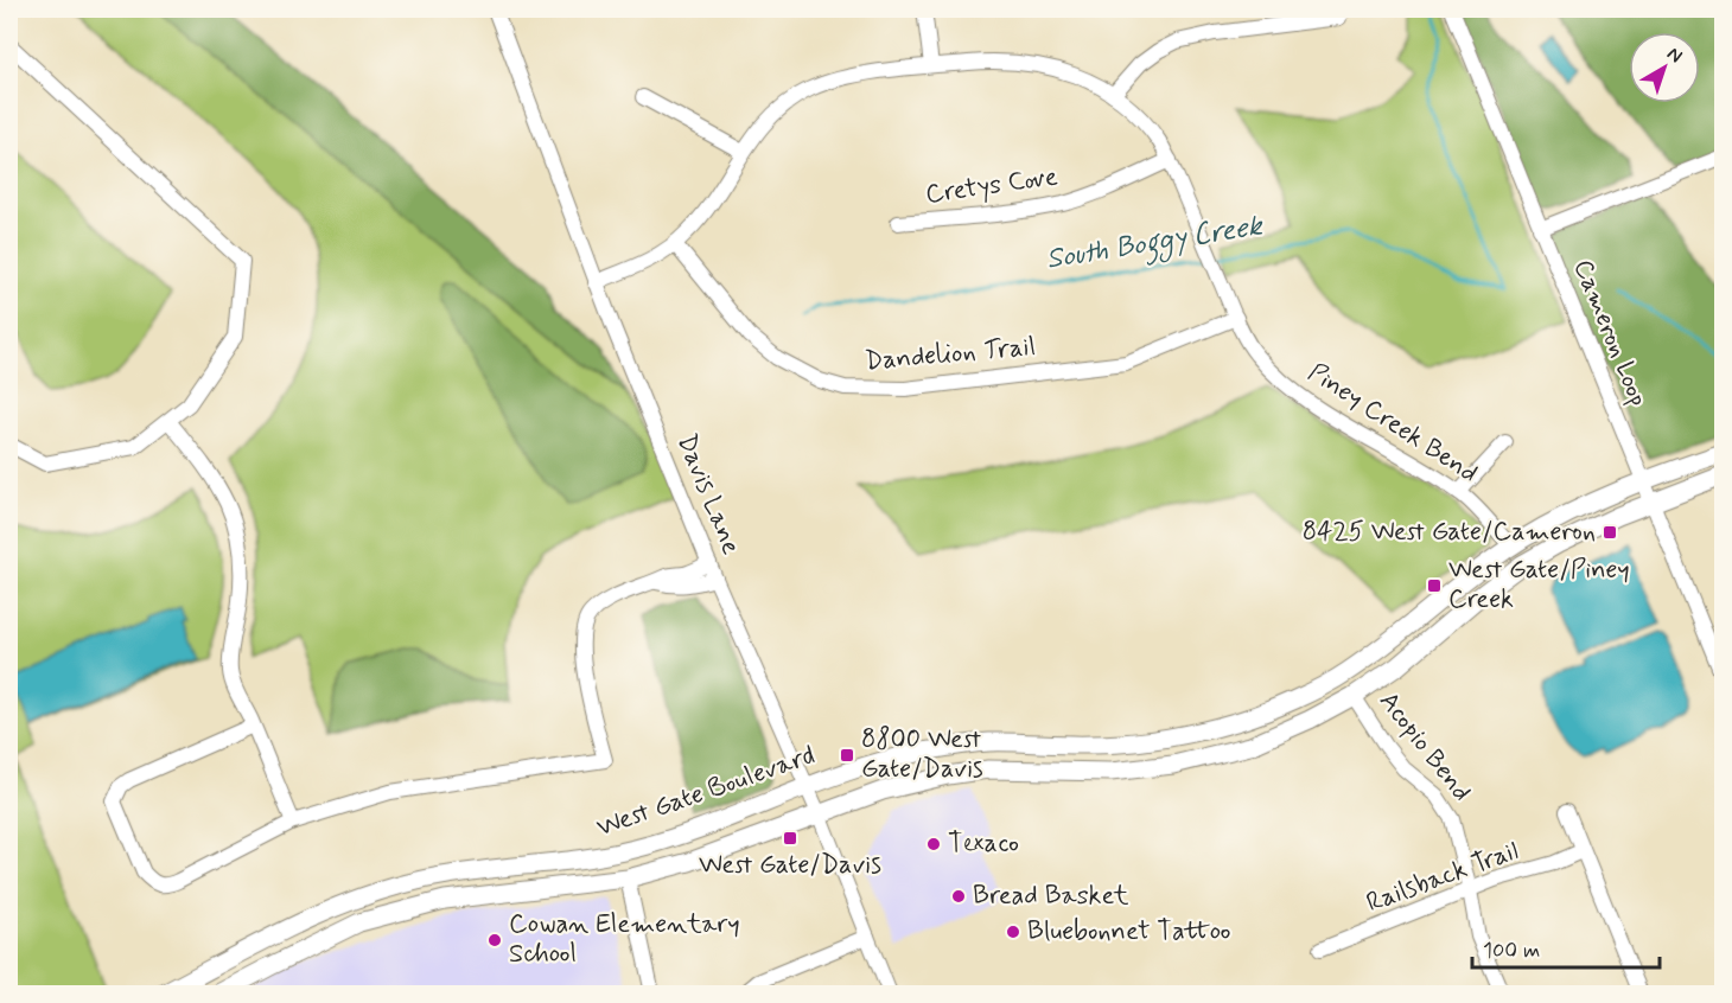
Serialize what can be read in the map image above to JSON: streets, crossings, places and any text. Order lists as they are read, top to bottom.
{
  "streets": {
    "main road": ["West Gate Boulevard"],
    "street": [
      "Cretys Cove",
      "Cameron Loop",
      "Dandelion Trail",
      "Piney Creek Bend",
      "Davis Lane",
      "Acopio Bend",
      "Railsback Trail"
    ]
  },
  "crossings": [
    ["Cretys Cove", "Piney Creek Bend"],
    ["Cameron Loop", "West Gate Boulevard"],
    ["Dandelion Trail", "Piney Creek Bend"],
    ["Piney Creek Bend", "Davis Lane"],
    ["Piney Creek Bend", "West Gate Boulevard"],
    ["Davis Lane", "West Gate Boulevard"],
    ["Acopio Bend", "West Gate Boulevard"],
    ["Acopio Bend", "Railsback Trail"]
  ],
  "water": ["South Boggy Creek"],
  "places": {
    "transit": [
      "8425 West Gate/Cameron",
      "West Gate/Piney Creek",
      "8800 West Gate/Davis",
      "West Gate/Davis"
    ],
    "other": [
      "Texaco",
      "Bread Basket",
      "Bluebonnet Tattoo",
      "Cowan Elementary School"
    ]
  },
  "scale_bar": "100 m",
  "north": "top right"
}
